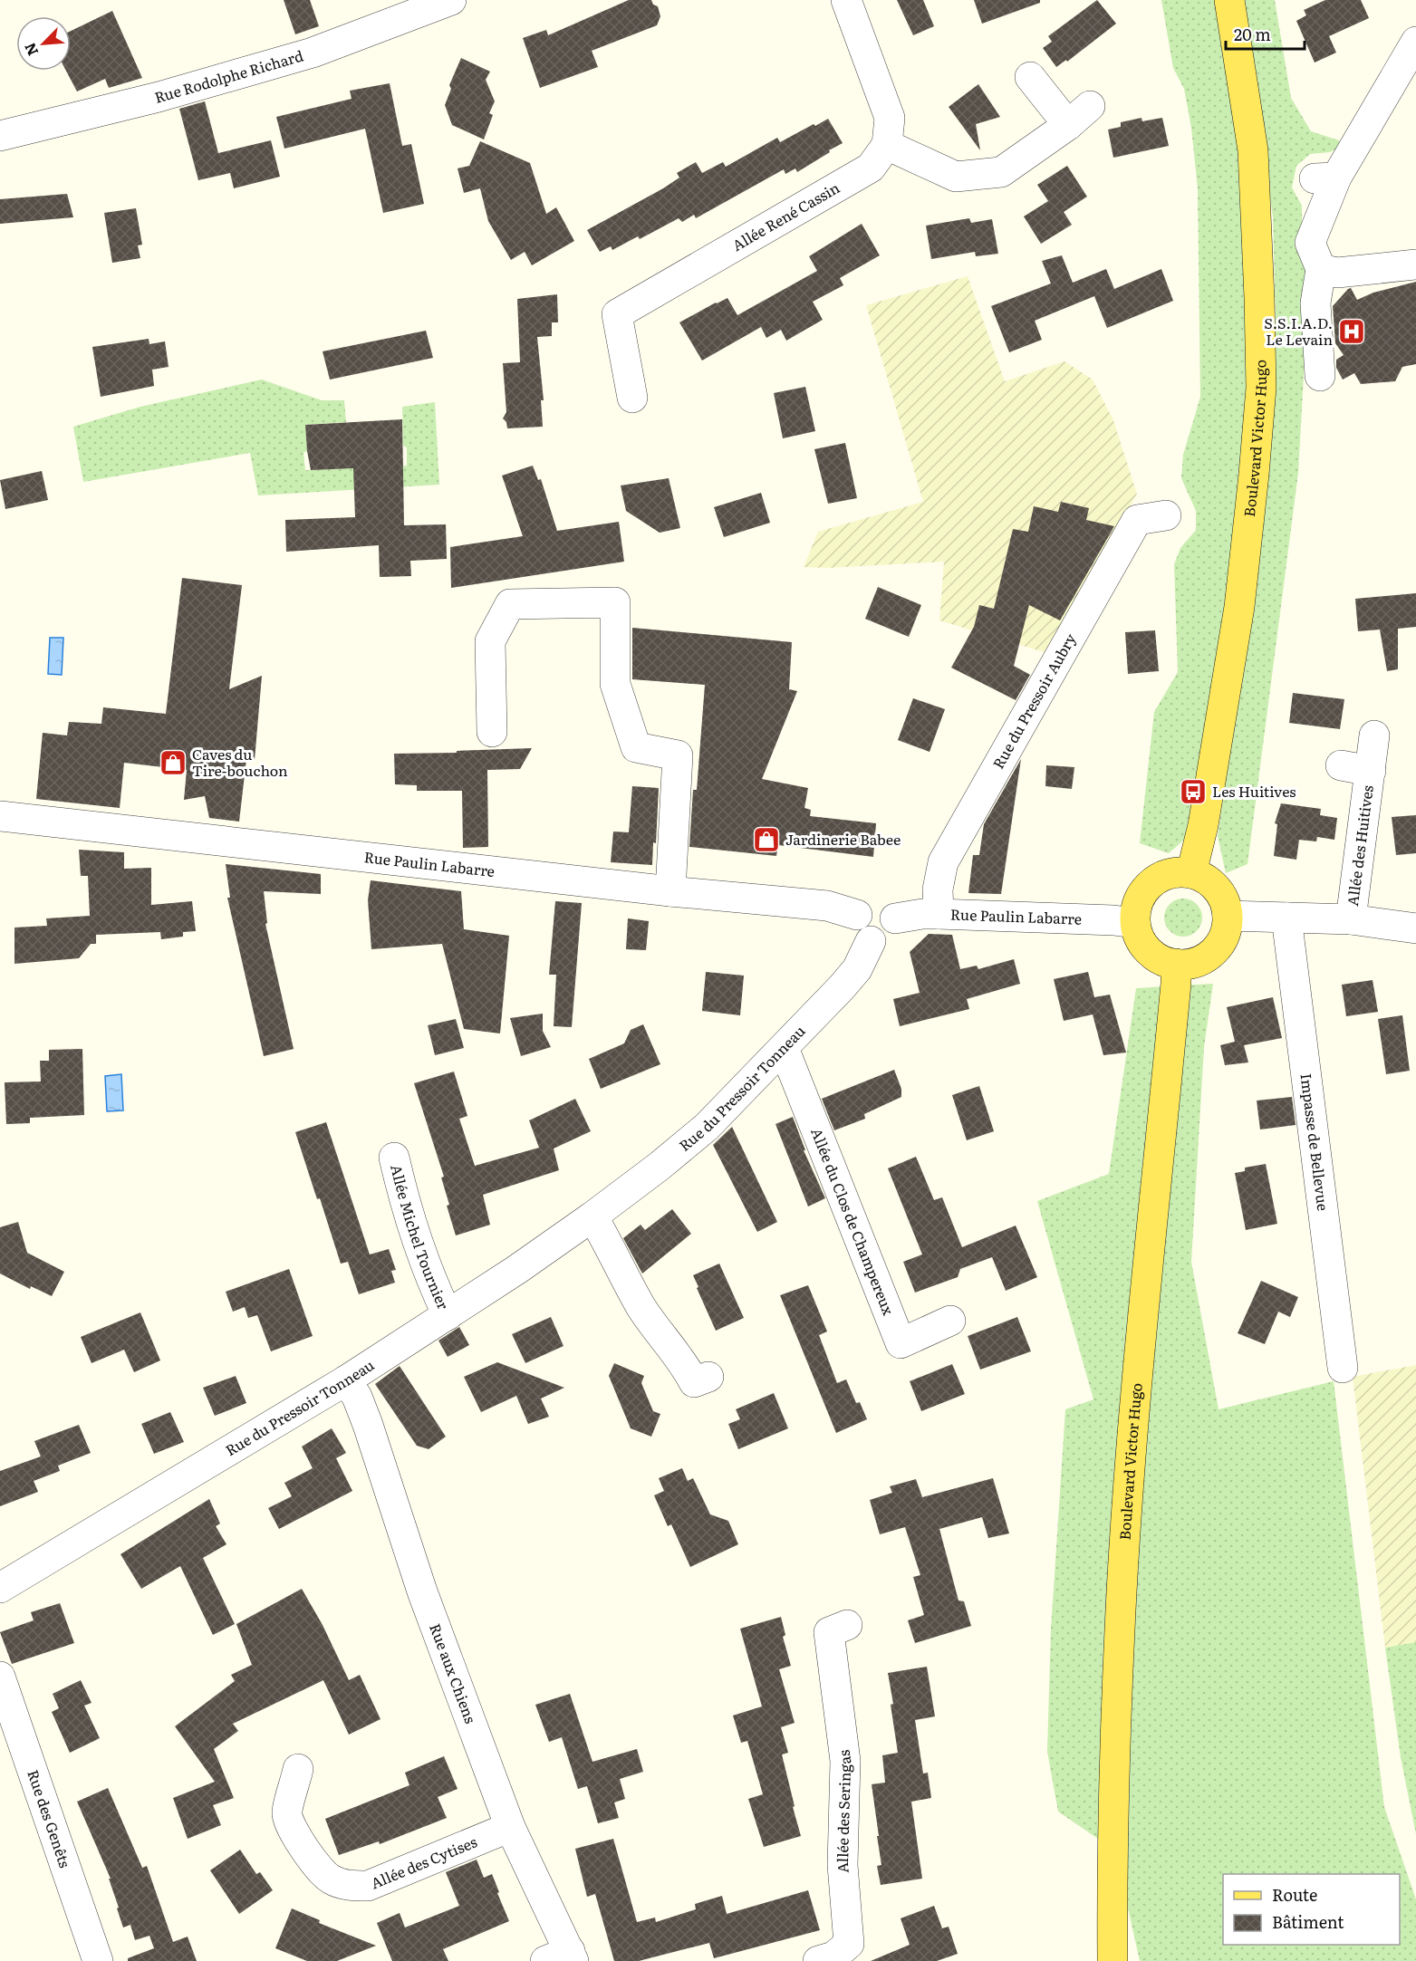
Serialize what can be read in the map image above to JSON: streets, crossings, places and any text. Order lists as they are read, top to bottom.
{
  "streets": {
    "main road": ["Boulevard Victor Hugo"],
    "street": [
      "Rue Rodolphe Richard",
      "Allée René Cassin",
      "Rue du Pressoir Aubry",
      "Allée des Huitives",
      "Rue Paulin Labarre",
      "Rue du Pressoir Tonneau",
      "Impasse de Bellevue",
      "Allée du Clos de Champereux",
      "Allée Michel Tournier",
      "Rue aux Chiens",
      "Allée des Seringas",
      "Rue des Genêts",
      "Allée des Cytises"
    ]
  },
  "crossings": [
    ["Boulevard Victor Hugo", "Rue Paulin Labarre"],
    ["Rue du Pressoir Aubry", "Rue Paulin Labarre"],
    ["Rue Paulin Labarre", "Rue du Pressoir Tonneau"],
    ["Rue du Pressoir Tonneau", "Allée du Clos de Champereux"],
    ["Rue du Pressoir Tonneau", "Allée Michel Tournier"],
    ["Rue du Pressoir Tonneau", "Rue aux Chiens"],
    ["Rue aux Chiens", "Allée des Cytises"]
  ],
  "places": {
    "hospital": ["S.S.I.A.D. Le Levain"],
    "shop": ["Caves du Tire-bouchon", "Jardinerie Babee"],
    "bus stop": ["Les Huitives"]
  },
  "legend": ["Route", "Bâtiment"],
  "scale_bar": "20 m",
  "north": "bottom left"
}
